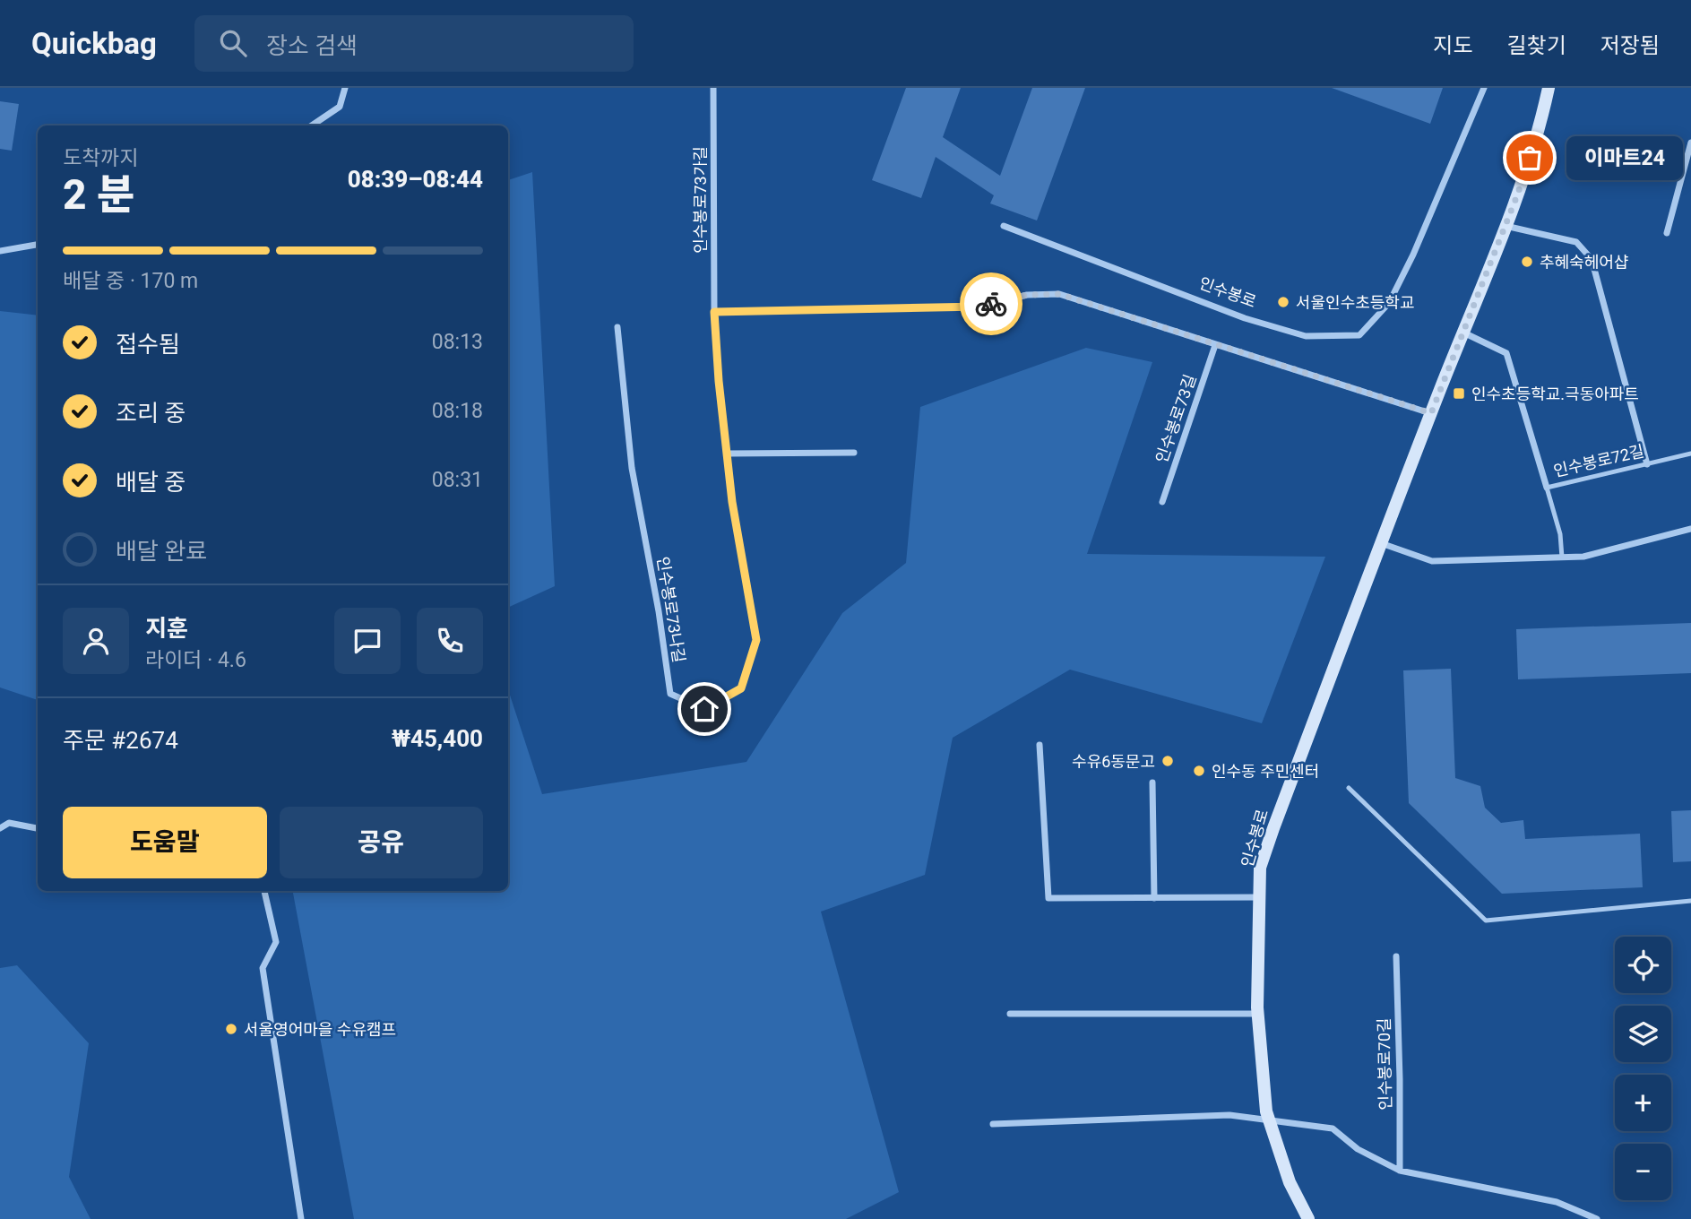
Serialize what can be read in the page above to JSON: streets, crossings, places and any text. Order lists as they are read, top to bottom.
{
  "streets": {
    "main road": ["인수봉로"],
    "street": [
      "인수봉로73가길",
      "인수봉로73길",
      "인수봉로73나길",
      "인수봉로70길"
    ],
    "lane": ["인수봉로72길"]
  },
  "crossings": [
    ["인수봉로73가길", "인수봉로73나길"]
  ],
  "places": {
    "other": [
      "이마트24",
      "추혜숙헤어샵",
      "서울인수초등학교",
      "수유6동문고",
      "인수동 주민센터",
      "서울영어마을 수유캠프"
    ],
    "transit": ["인수초등학교.극동아파트"]
  },
  "page": {
    "header": "Quickbag",
    "search": "장소 검색",
    "nav": ["지도", "길찾기", "저장됨"],
    "heading": ["2 분", "도착까지", "08:39–08:44"],
    "panel": [
      "지훈",
      "라이더 · 4.6",
      "주문 #2674",
      "₩45,400"
    ],
    "bubble": "이마트24",
    "bar": "배달 중 · 170 m",
    "list": [
      ["접수됨", "08:13"],
      ["조리 중", "08:18"],
      ["배달 중", "08:31"],
      "배달 완료"
    ],
    "buttons": ["도움말", "공유"],
    "map_buttons": ["+", "−"]
  }
}
